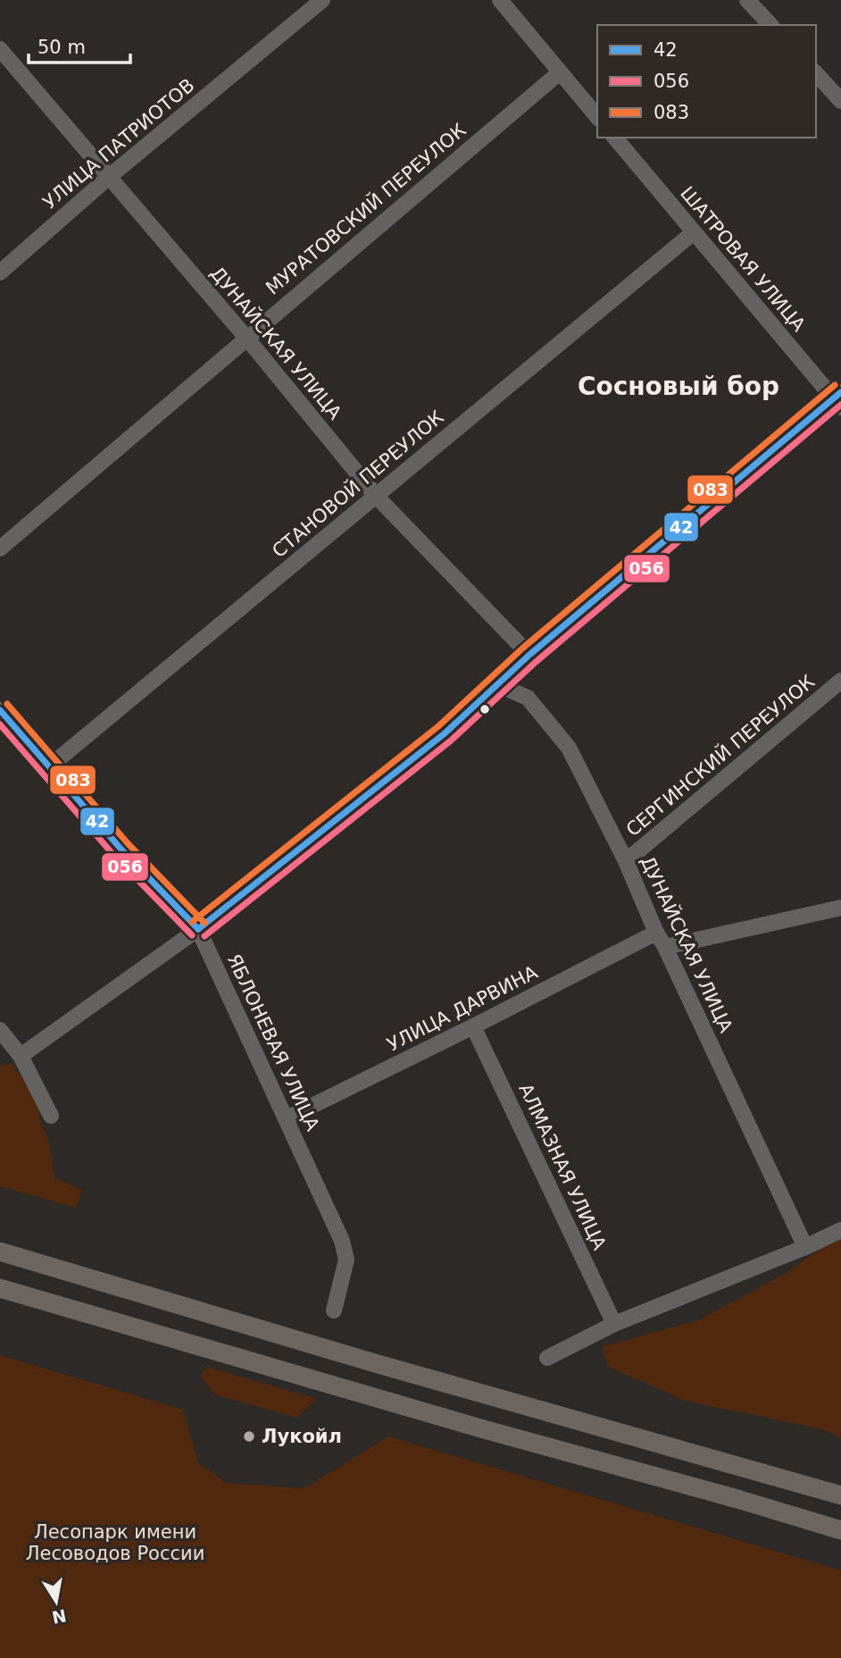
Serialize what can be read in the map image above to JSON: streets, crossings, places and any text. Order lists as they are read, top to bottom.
{
  "streets": {
    "street": [
      "УЛИЦА ПАТРИОТОВ",
      "МУРАТОВСКИЙ ПЕРЕУЛОК",
      "ШАТРОВАЯ УЛИЦА",
      "ДУНАЙСКАЯ УЛИЦА",
      "СТАНОВОЙ ПЕРЕУЛОК",
      "СЕРГИНСКИЙ ПЕРЕУЛОК",
      "УЛИЦА ДАРВИНА",
      "ЯБЛОНЕВАЯ УЛИЦА",
      "АЛМАЗНАЯ УЛИЦА"
    ]
  },
  "crossings": [
    ["УЛИЦА ПАТРИОТОВ", "ДУНАЙСКАЯ УЛИЦА"],
    ["МУРАТОВСКИЙ ПЕРЕУЛОК", "ДУНАЙСКАЯ УЛИЦА"],
    ["ШАТРОВАЯ УЛИЦА", "СТАНОВОЙ ПЕРЕУЛОК"],
    ["ДУНАЙСКАЯ УЛИЦА", "СТАНОВОЙ ПЕРЕУЛОК"],
    ["ДУНАЙСКАЯ УЛИЦА", "СЕРГИНСКИЙ ПЕРЕУЛОК"],
    ["ДУНАЙСКАЯ УЛИЦА", "УЛИЦА ДАРВИНА"],
    ["СТАНОВОЙ ПЕРЕУЛОК", "ЯБЛОНЕВАЯ УЛИЦА"],
    ["УЛИЦА ДАРВИНА", "ЯБЛОНЕВАЯ УЛИЦА"],
    ["УЛИЦА ДАРВИНА", "АЛМАЗНАЯ УЛИЦА"]
  ],
  "districts": ["Сосновый бор"],
  "parks": ["Лесопарк имени Лесоводов России"],
  "places": ["Лукойл"],
  "lines": ["transit line 083", "transit line 42", "transit line 056"],
  "legend": ["42", "056", "083"],
  "scale_bar": "50 m",
  "north": "bottom"
}
